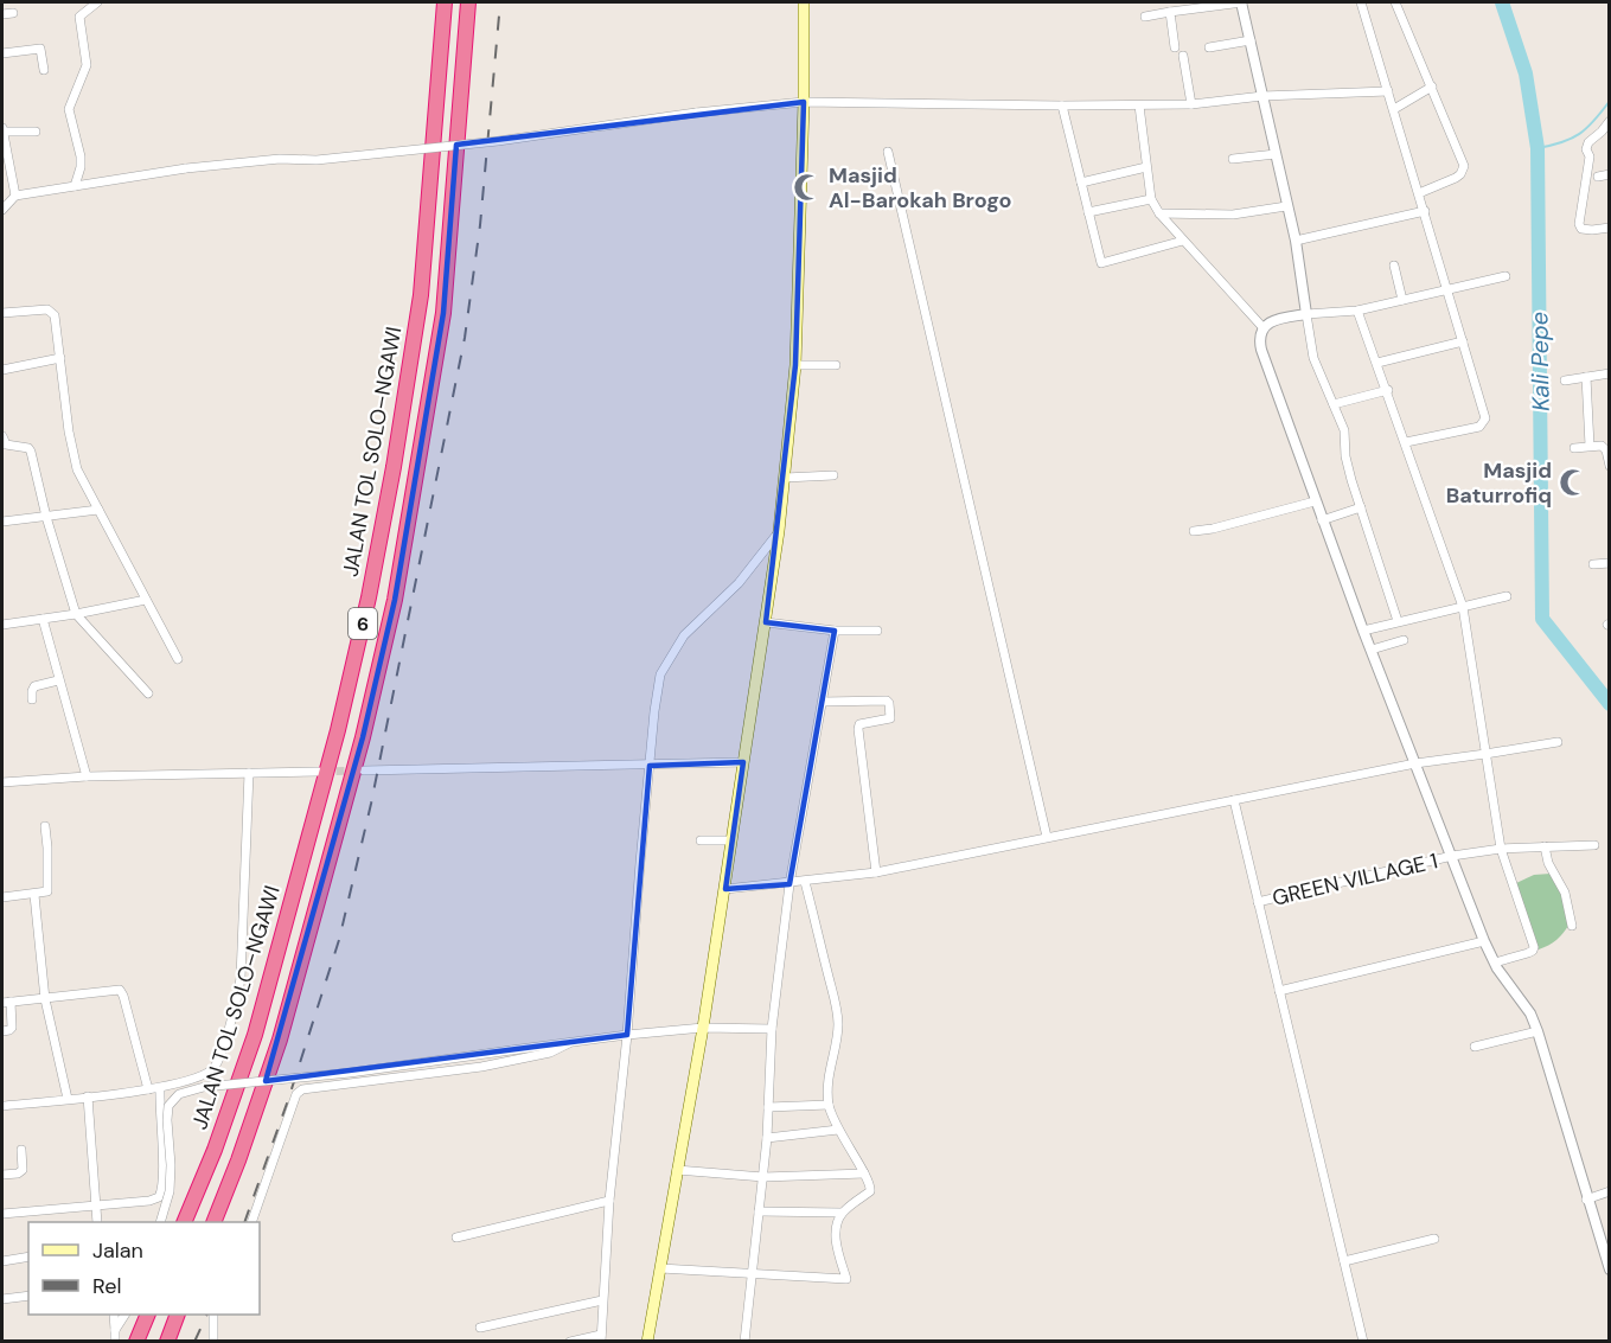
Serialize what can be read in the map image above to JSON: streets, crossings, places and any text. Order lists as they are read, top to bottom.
{
  "streets": {
    "highway": ["JALAN TOL SOLO–NGAWI", "6"],
    "street": ["GREEN VILLAGE 1"]
  },
  "water": ["Kali Pepe"],
  "places": {
    "mosque": ["Masjid Al-Barokah Brogo", "Masjid Baturrofiq"]
  },
  "legend": ["Jalan", "Rel"]
}
